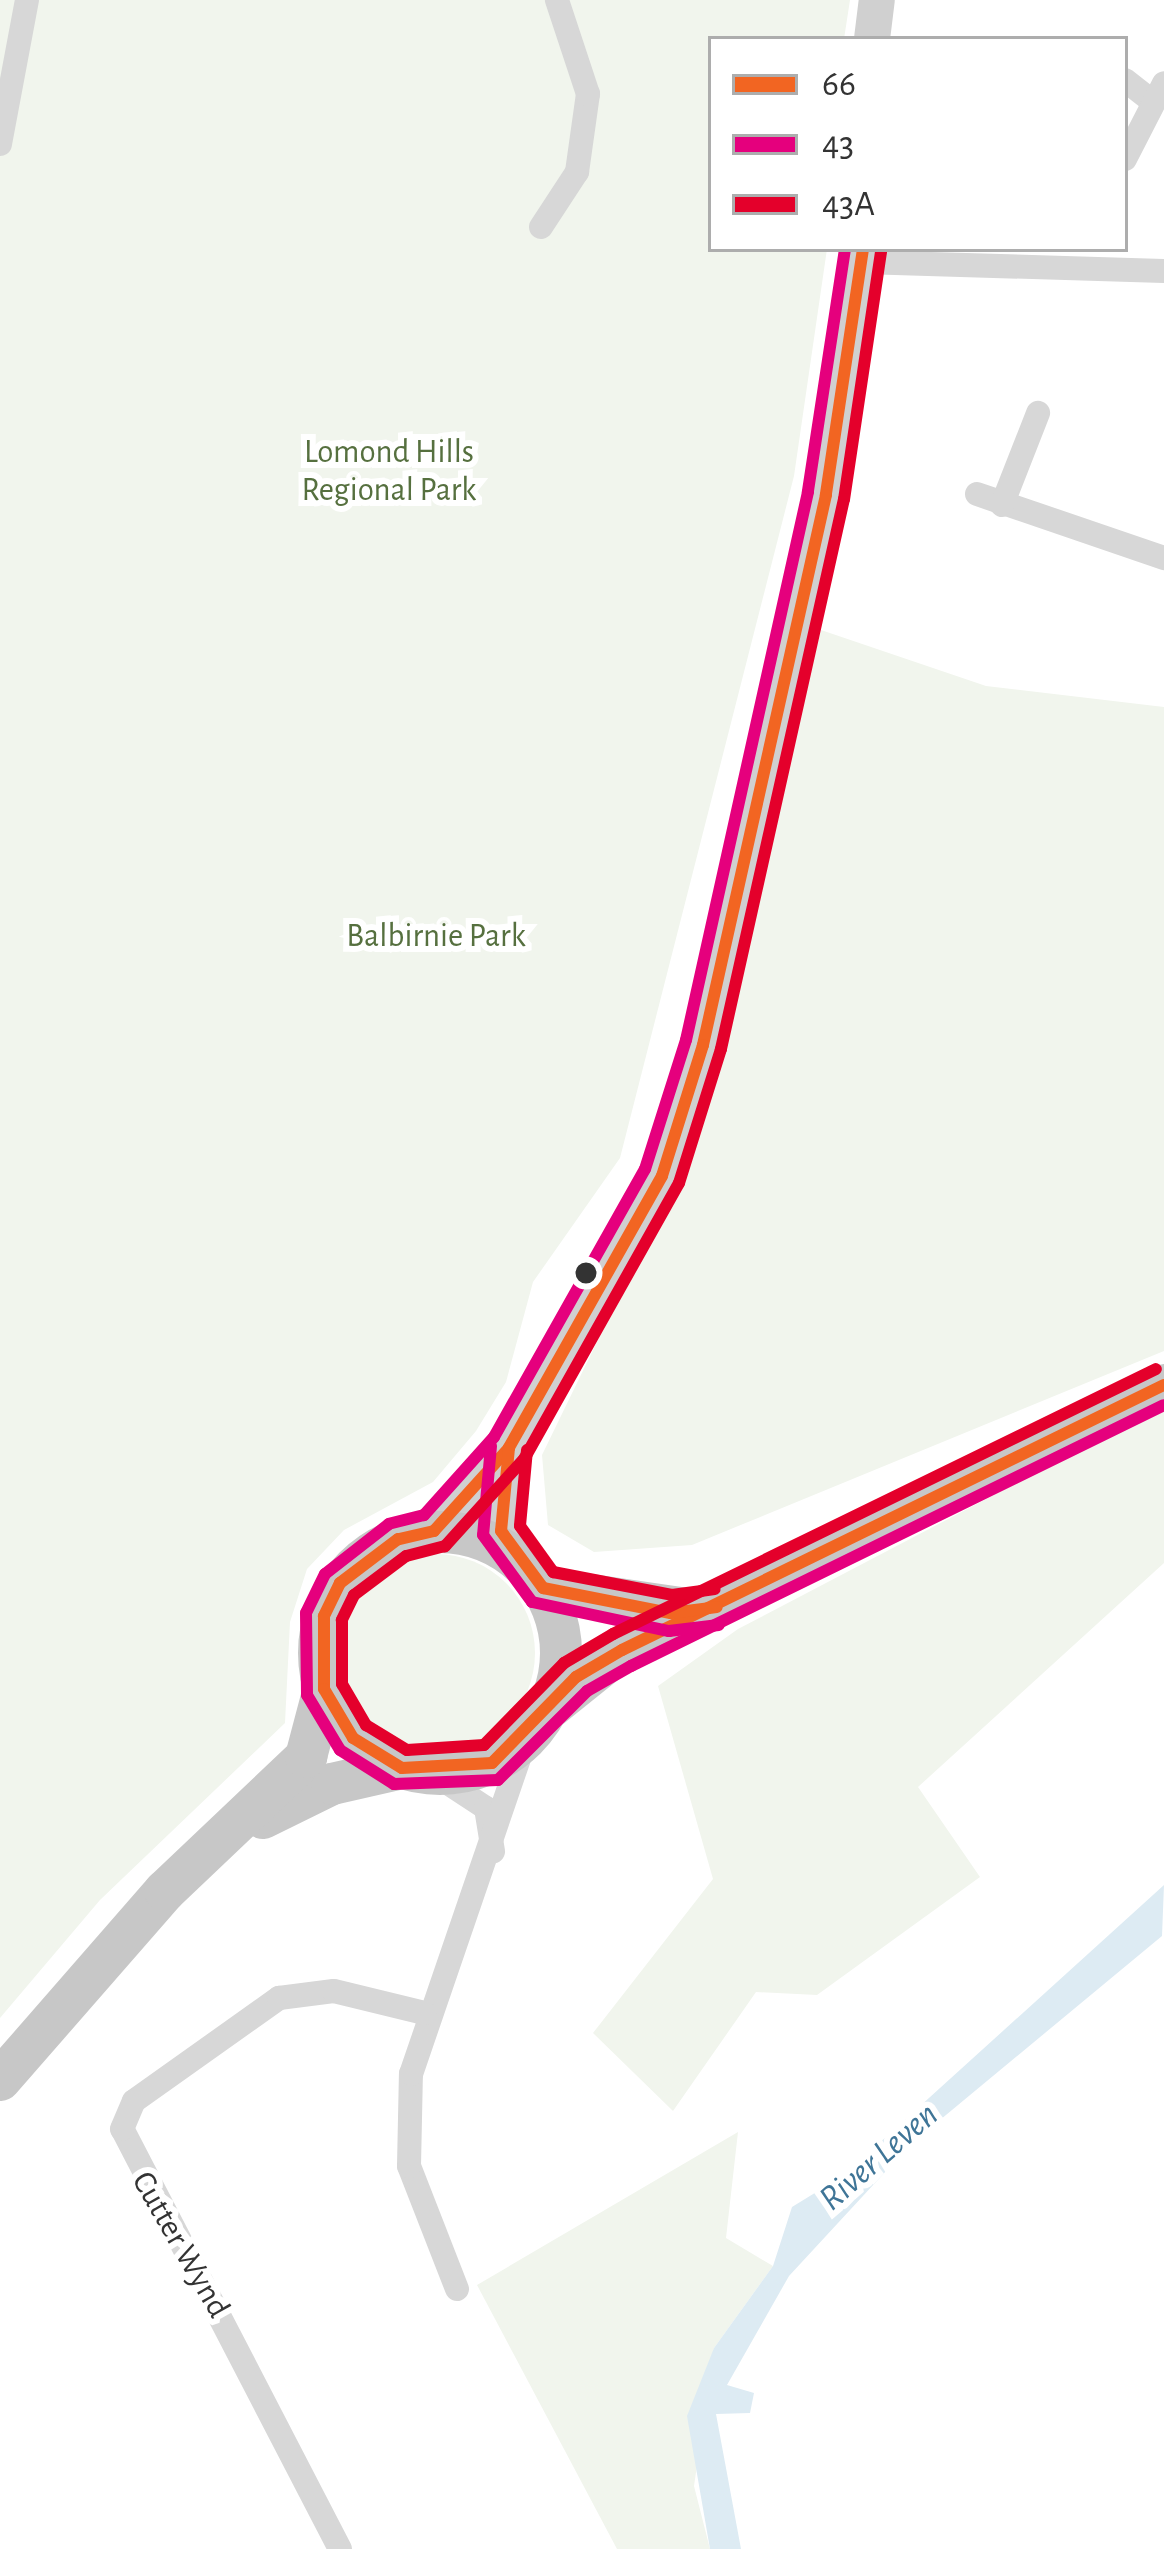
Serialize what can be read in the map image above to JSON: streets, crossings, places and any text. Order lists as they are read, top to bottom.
{
  "streets": {
    "street": ["Cutter Wynd"]
  },
  "water": ["River Leven"],
  "parks": ["Lomond Hills Regional Park", "Balbirnie Park"],
  "lines": ["transit line 66", "transit line 43", "transit line 43A"],
  "legend": ["66", "43", "43A"]
}
